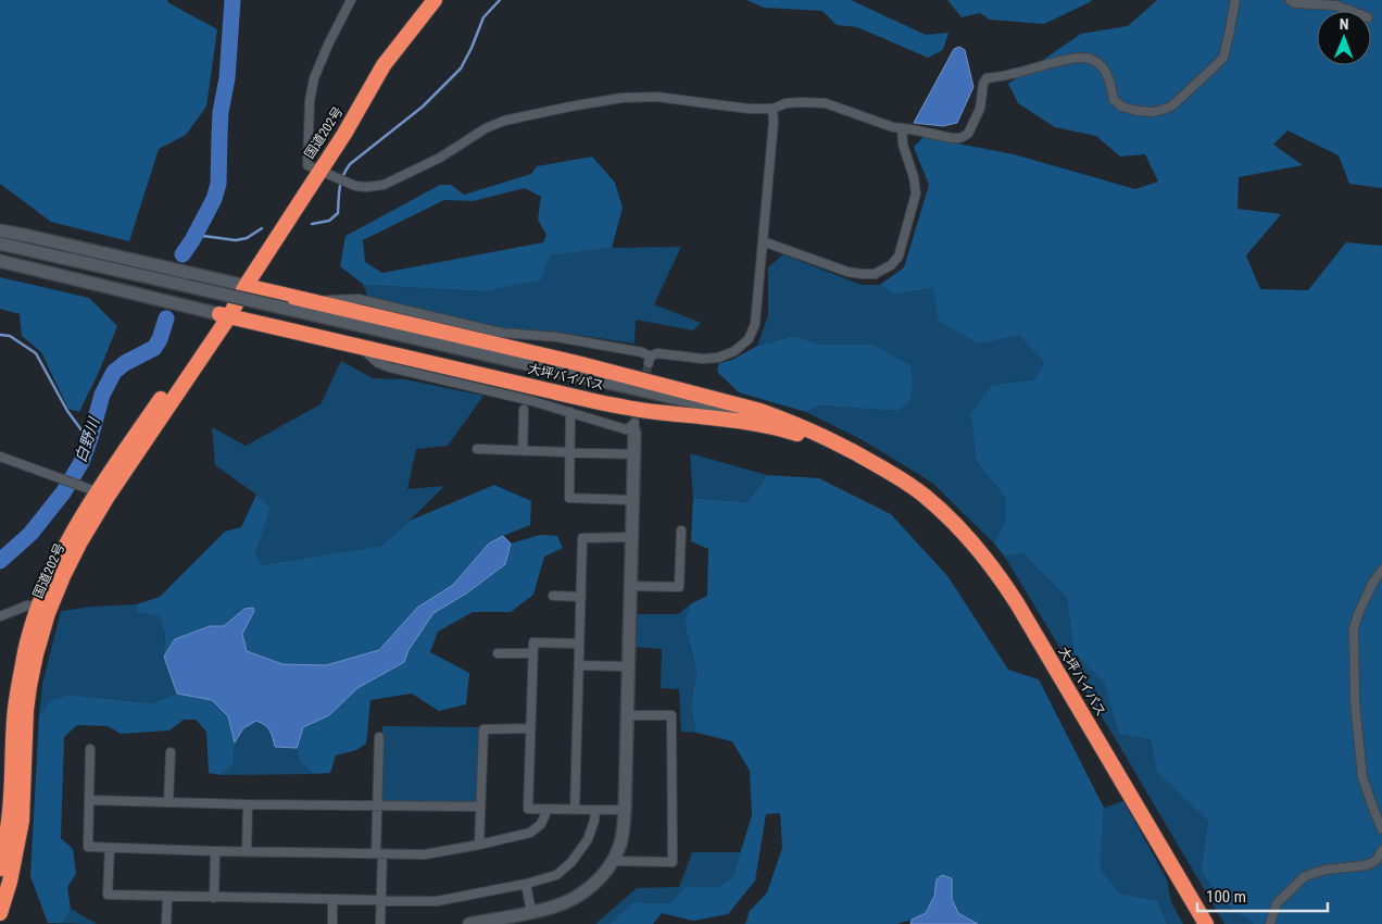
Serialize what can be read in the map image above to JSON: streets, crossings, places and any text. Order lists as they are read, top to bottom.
{
  "streets": {
    "highway": ["国道202号", "大坪バイパス"]
  },
  "crossings": [
    ["国道202号", "大坪バイパス"]
  ],
  "water": ["白野川"],
  "scale_bar": "100 m",
  "north": "top"
}
